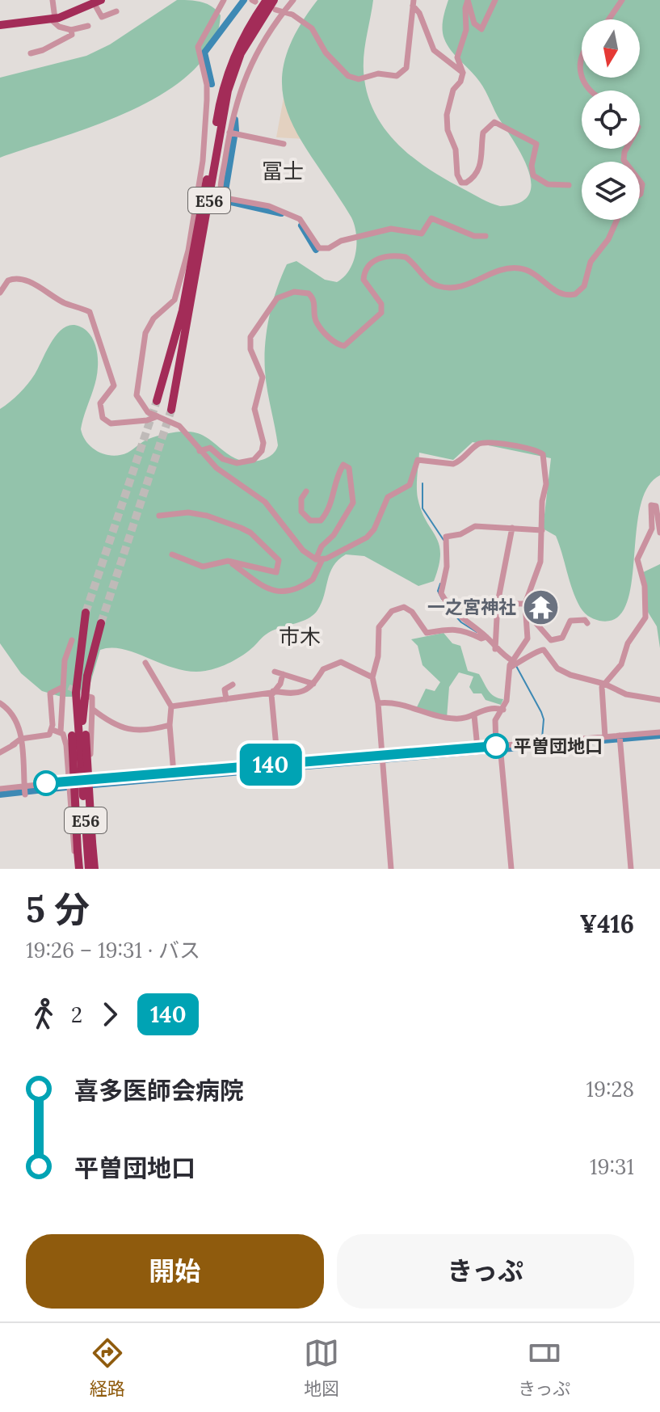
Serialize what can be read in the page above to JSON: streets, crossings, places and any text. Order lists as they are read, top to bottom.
{
  "streets": {
    "highway": ["E56"]
  },
  "districts": ["冨士", "市木"],
  "places": {
    "temple": ["一之宮神社"],
    "other": ["平曽団地口"]
  },
  "lines": ["bus line 140"],
  "north": "bottom",
  "page": {
    "on_map": "140",
    "heading": ["5 分", "19:26 – 19:31 · バス", "¥416"],
    "legs": ["2", "140"],
    "list": [
      {
        "name": "喜多医師会病院",
        "value": "19:28"
      },
      {
        "name": "平曽団地口",
        "value": "19:31"
      }
    ],
    "buttons": ["開始", "きっぷ"],
    "tabs": ["経路", "地図", "きっぷ"]
  }
}
